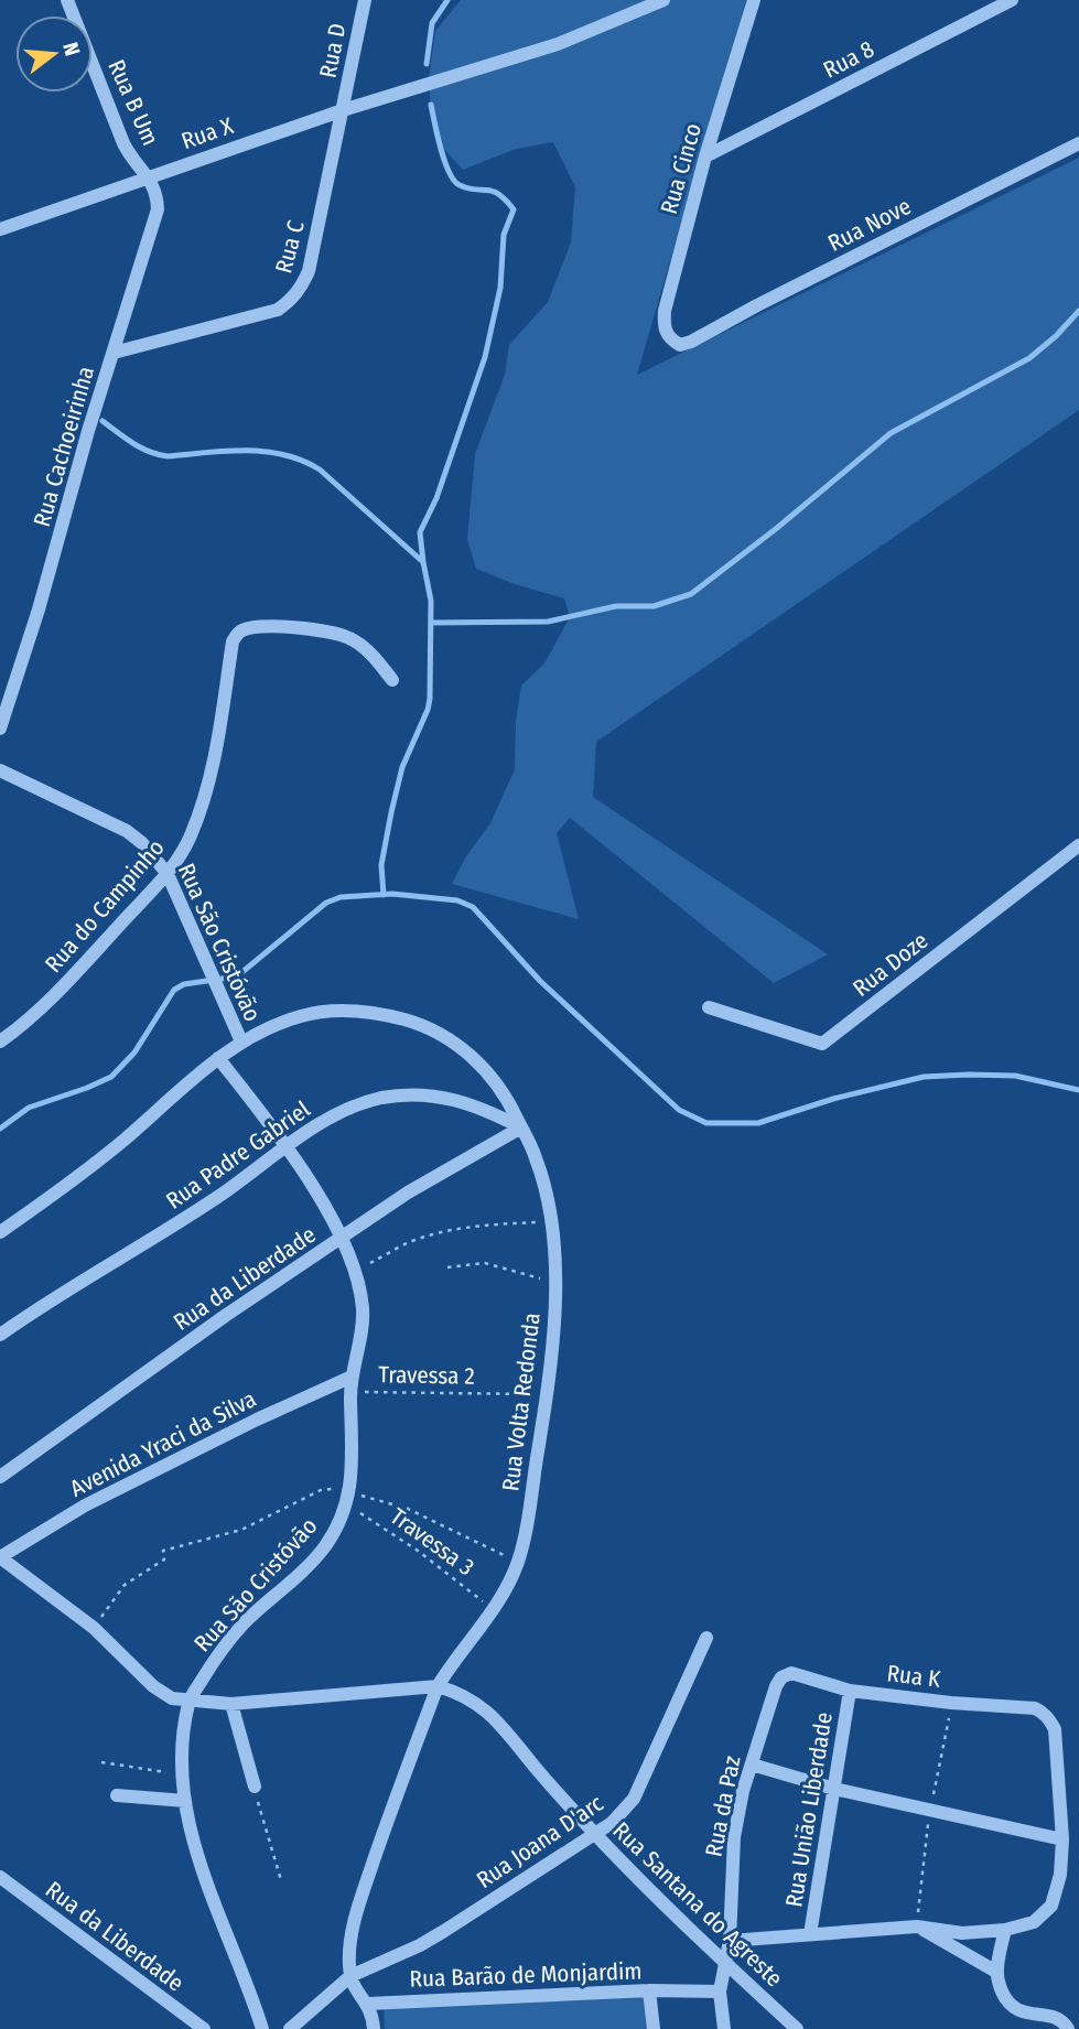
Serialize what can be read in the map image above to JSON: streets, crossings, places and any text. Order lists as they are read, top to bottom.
{
  "streets": {
    "street": [
      "Rua D",
      "Rua 8",
      "Rua B Um",
      "Rua X",
      "Rua Cinco",
      "Rua Nove",
      "Rua C",
      "Rua Cachoeirinha",
      "Rua do Campinho",
      "Rua São Cristóvão",
      "Rua Doze",
      "Rua Padre Gabriel",
      "Rua da Liberdade",
      "Rua Volta Redonda",
      "Avenida Yraci da Silva",
      "Rua K",
      "Rua da Paz",
      "Rua União Liberdade",
      "Rua Joana D'arc",
      "Rua Santana do Agreste",
      "Rua Barão de Monjardim"
    ],
    "path": ["Travessa 2", "Travessa 3"]
  },
  "crossings": [
    ["Rua D", "Rua X"],
    ["Rua D", "Rua C"],
    ["Rua 8", "Rua Cinco"],
    ["Rua B Um", "Rua X"],
    ["Rua B Um", "Rua Cachoeirinha"],
    ["Rua X", "Rua C"],
    ["Rua X", "Rua Cachoeirinha"],
    ["Rua Cinco", "Rua Nove"],
    ["Rua C", "Rua Cachoeirinha"],
    ["Rua do Campinho", "Rua São Cristóvão"],
    ["Rua São Cristóvão", "Rua Padre Gabriel"],
    ["Rua São Cristóvão", "Rua da Liberdade"],
    ["Rua São Cristóvão", "Travessa 2"],
    ["Rua São Cristóvão", "Rua Volta Redonda"],
    ["Rua São Cristóvão", "Avenida Yraci da Silva"],
    ["Rua São Cristóvão", "Travessa 3"],
    ["Rua Padre Gabriel", "Rua da Liberdade"],
    ["Rua Padre Gabriel", "Rua Volta Redonda"],
    ["Rua da Liberdade", "Rua Volta Redonda"],
    ["Travessa 2", "Rua Volta Redonda"],
    ["Travessa 2", "Avenida Yraci da Silva"],
    ["Rua Volta Redonda", "Travessa 3"],
    ["Rua Volta Redonda", "Rua Joana D'arc"],
    ["Rua Volta Redonda", "Rua Santana do Agreste"],
    ["Rua K", "Rua da Paz"],
    ["Rua K", "Rua União Liberdade"],
    ["Rua da Paz", "Rua Santana do Agreste"],
    ["Rua da Paz", "Rua Barão de Monjardim"],
    ["Rua Joana D'arc", "Rua Santana do Agreste"]
  ],
  "north": "right"
}
